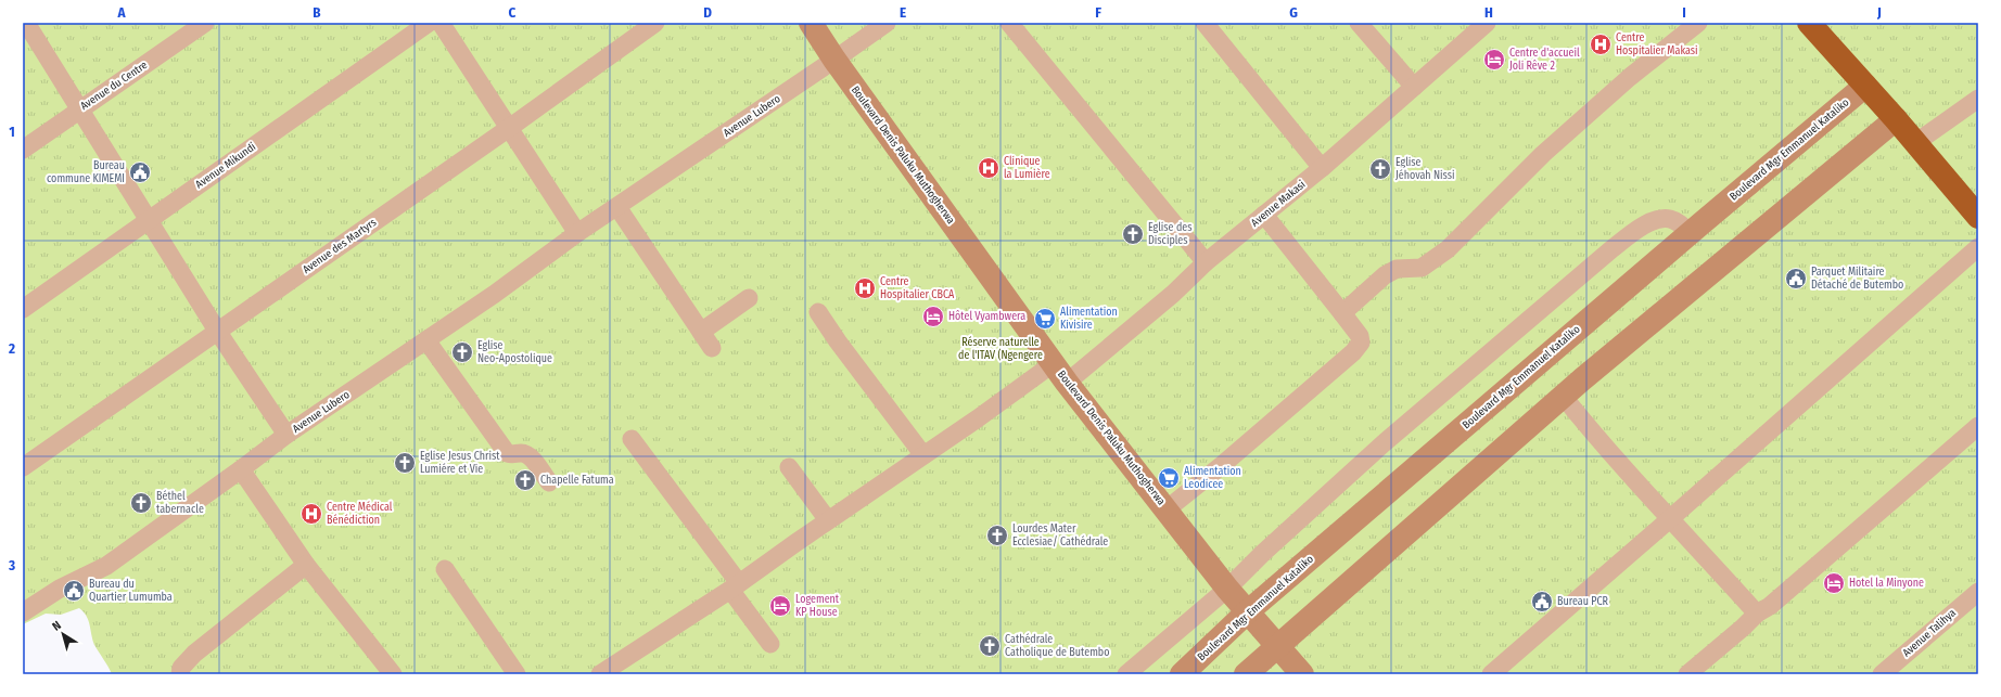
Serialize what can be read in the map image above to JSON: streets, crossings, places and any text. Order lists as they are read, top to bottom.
{
  "streets": {
    "street": [
      "Avenue du Centre",
      "Avenue Lubero",
      "Boulevard Mgr Emmanuel Kataliko",
      "Boulevard Denis Paluku Muthogherwa",
      "Avenue Mikundi",
      "Avenue Makasi",
      "Avenue des Martyrs",
      "Avenue Talihya"
    ]
  },
  "crossings": [
    ["Avenue Lubero", "Boulevard Denis Paluku Muthogherwa"],
    ["Boulevard Mgr Emmanuel Kataliko", "Boulevard Denis Paluku Muthogherwa"],
    ["Boulevard Denis Paluku Muthogherwa", "Avenue Makasi"]
  ],
  "parks": ["Réserve naturelle de l'ITAV (Ngengere"],
  "places": {
    "hospital": [
      "Centre Hospitalier Makasi",
      "Clinique la Lumière",
      "Centre Hospitalier CBCA",
      "Centre Médical Bénédiction"
    ],
    "hotel": [
      "Centre d'accueil Joli Rêve 2",
      "Hôtel Vyambwera",
      "Hotel la Minyone",
      "Logement KP House"
    ],
    "church": [
      "Eglise Jéhovah Nissi",
      "Eglise des Disciples",
      "Eglise Neo-Apostolique",
      "Eglise Jesus Christ Lumiére et Vie",
      "Chapelle Fatuma",
      "Béthel tabernacle",
      "Lourdes Mater Ecclesiae/ Cathédrale",
      "Cathédrale Catholique de Butembo"
    ],
    "public building": [
      "Bureau commune KIMEMI",
      "Parquet Militaire Détaché de Butembo",
      "Bureau du Quartier Lumumba",
      "Bureau PCR"
    ],
    "supermarket": ["Alimentation Kivisire", "Alimentation Leodicee"]
  },
  "north": "top left",
  "grid": {
    "columns": [
      "A",
      "B",
      "C",
      "D",
      "E",
      "F",
      "G",
      "H",
      "I",
      "J"
    ],
    "rows": ["1", "2", "3"]
  }
}
